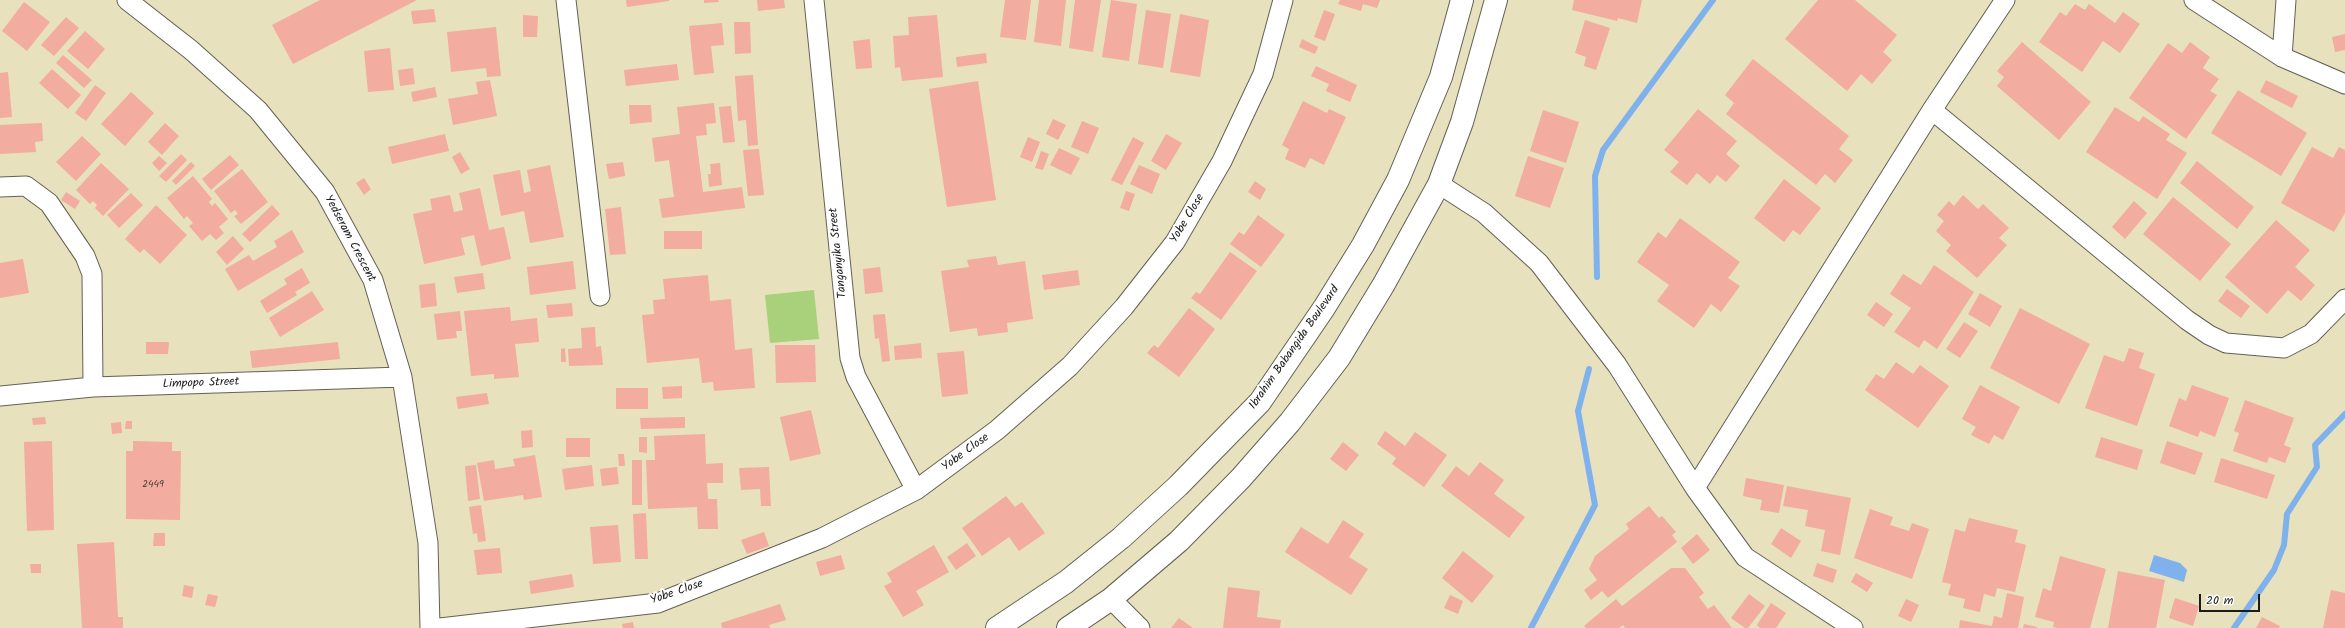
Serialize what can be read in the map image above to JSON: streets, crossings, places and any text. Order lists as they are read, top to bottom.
{
  "streets": {
    "street": [
      "Yobe Close",
      "Yedseram Crescent",
      "Tanganyika Street",
      "Ibrahim Babangida Boulevard",
      "Limpopo Street"
    ]
  },
  "crossings": [
    ["Yobe Close", "Tanganyika Street"],
    ["Yedseram Crescent", "Limpopo Street"]
  ],
  "house_numbers": ["2449"],
  "scale_bar": "20 m"
}
